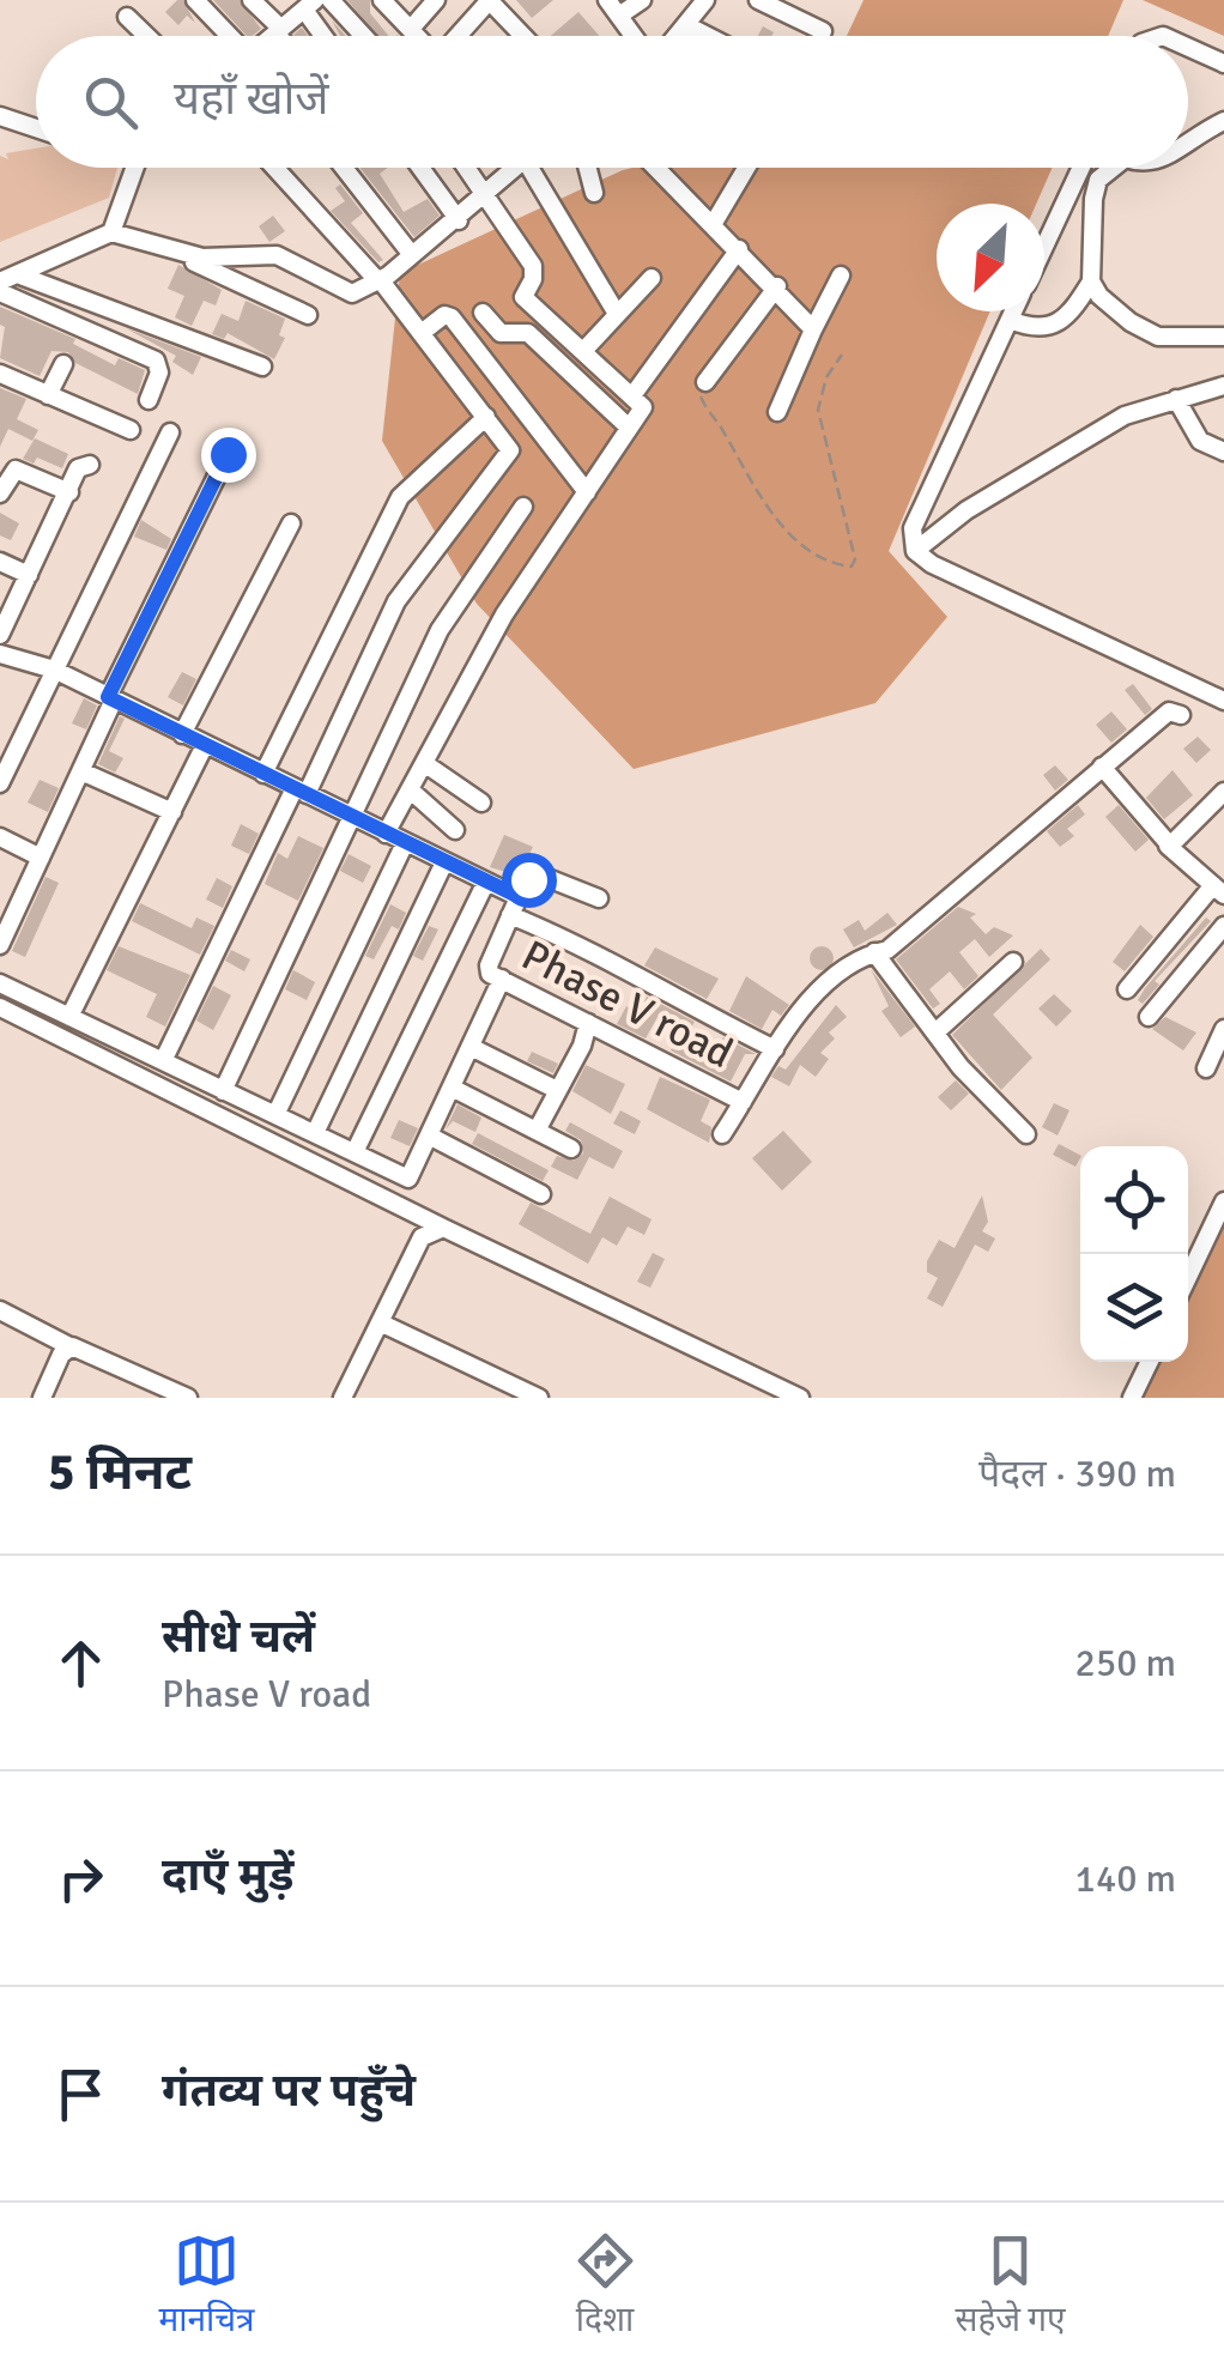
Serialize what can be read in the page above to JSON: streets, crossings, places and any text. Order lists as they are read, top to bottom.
{
  "streets": {
    "street": ["Phase V road"]
  },
  "north": "bottom left",
  "page": {
    "search": "यहाँ खोजें",
    "heading": ["5 मिनट", "पैदल · 390 m"],
    "list": [
      ["सीधे चलें", "Phase V road", "250 m"],
      ["दाएँ मुड़ें", "140 m"],
      "गंतव्य पर पहुँचे"
    ],
    "nav": ["मानचित्र", "दिशा", "सहेजे गए"]
  }
}
